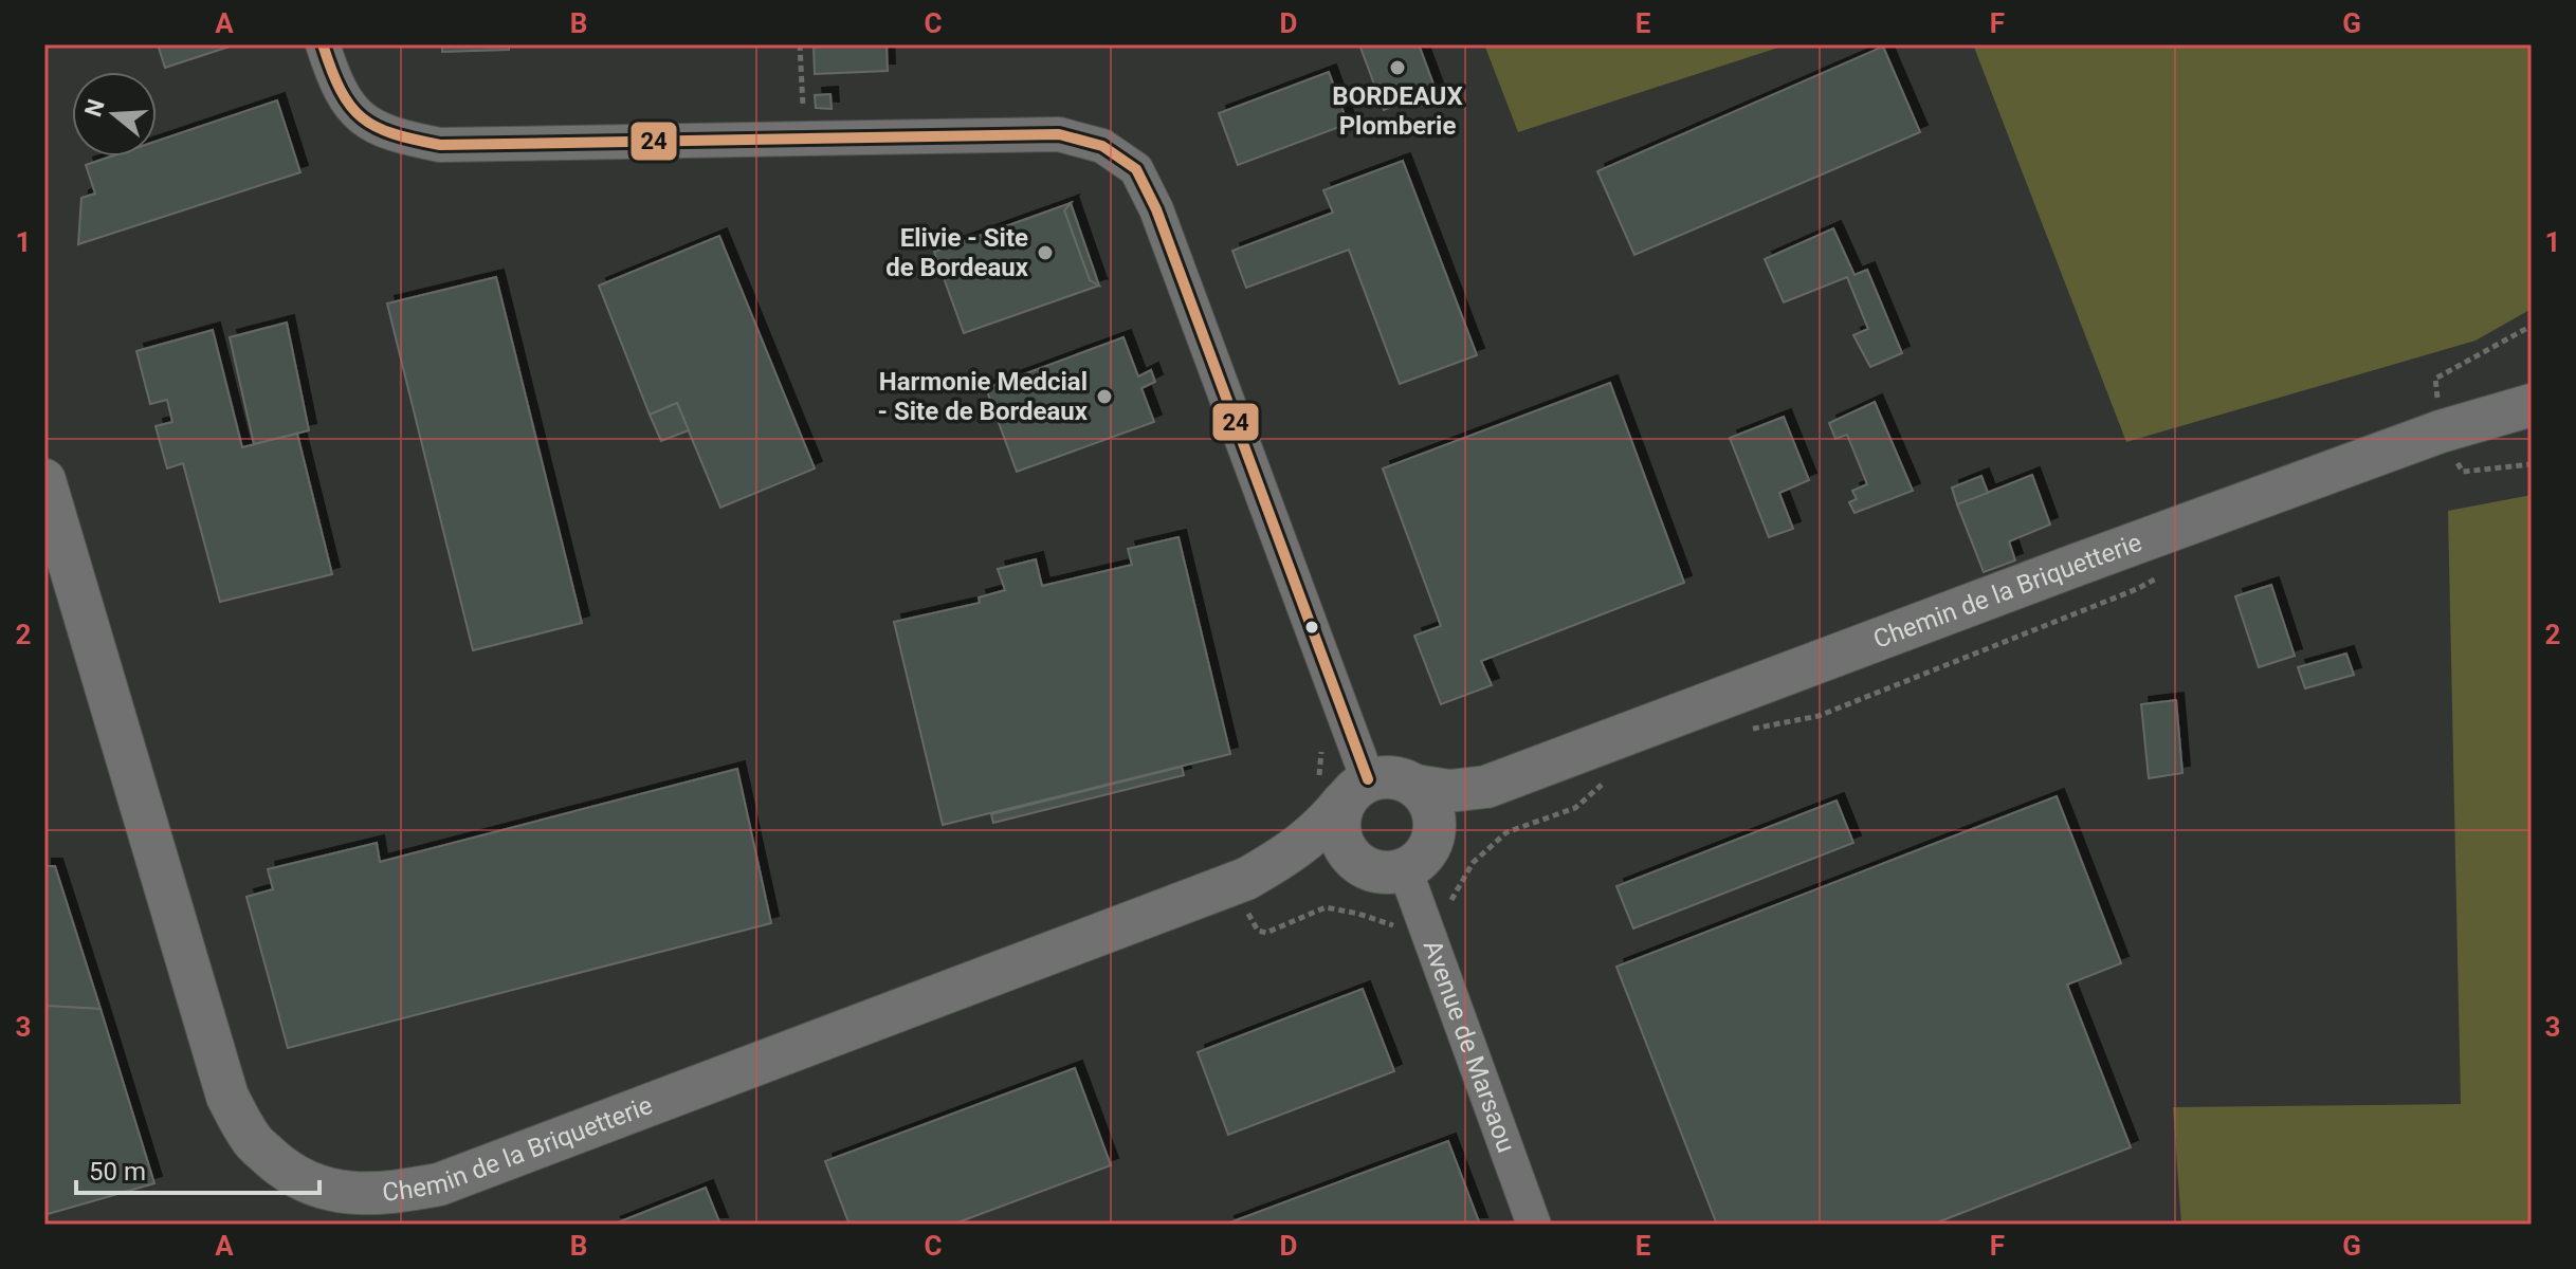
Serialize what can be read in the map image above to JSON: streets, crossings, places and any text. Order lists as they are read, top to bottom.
{
  "streets": {
    "street": ["Chemin de la Briquetterie", "Avenue de Marsaou"]
  },
  "crossings": [
    ["Chemin de la Briquetterie", "Avenue de Marsaou"]
  ],
  "places": ["BORDEAUX Plomberie", "Elivie - Site de Bordeaux", "Harmonie Medcial - Site de Bordeaux"],
  "lines": ["transit line 24"],
  "scale_bar": "50 m",
  "north": "left",
  "grid": {
    "columns": [
      "A",
      "B",
      "C",
      "D",
      "E",
      "F",
      "G"
    ],
    "rows": ["1", "2", "3"]
  }
}
